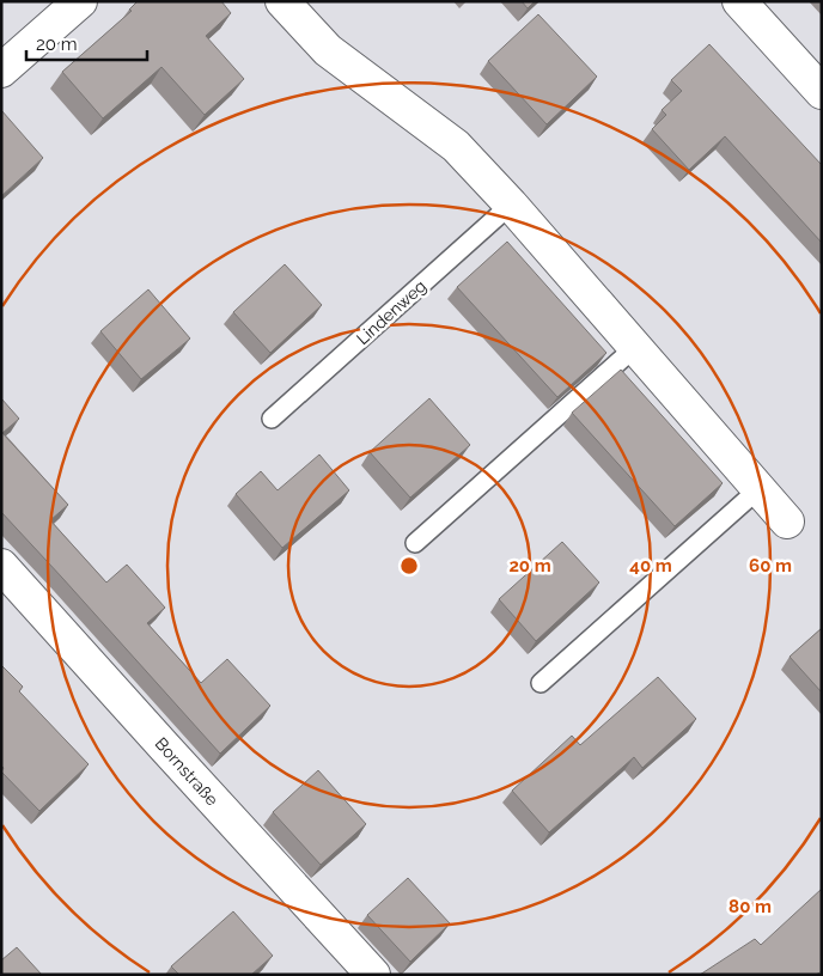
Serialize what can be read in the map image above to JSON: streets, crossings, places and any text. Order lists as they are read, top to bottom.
{
  "streets": {
    "street": ["Bornstraße"],
    "lane": ["Lindenweg"]
  },
  "scale_bar": "20 m",
  "rings": [
    "20 m",
    "40 m",
    "60 m",
    "80 m"
  ]
}
